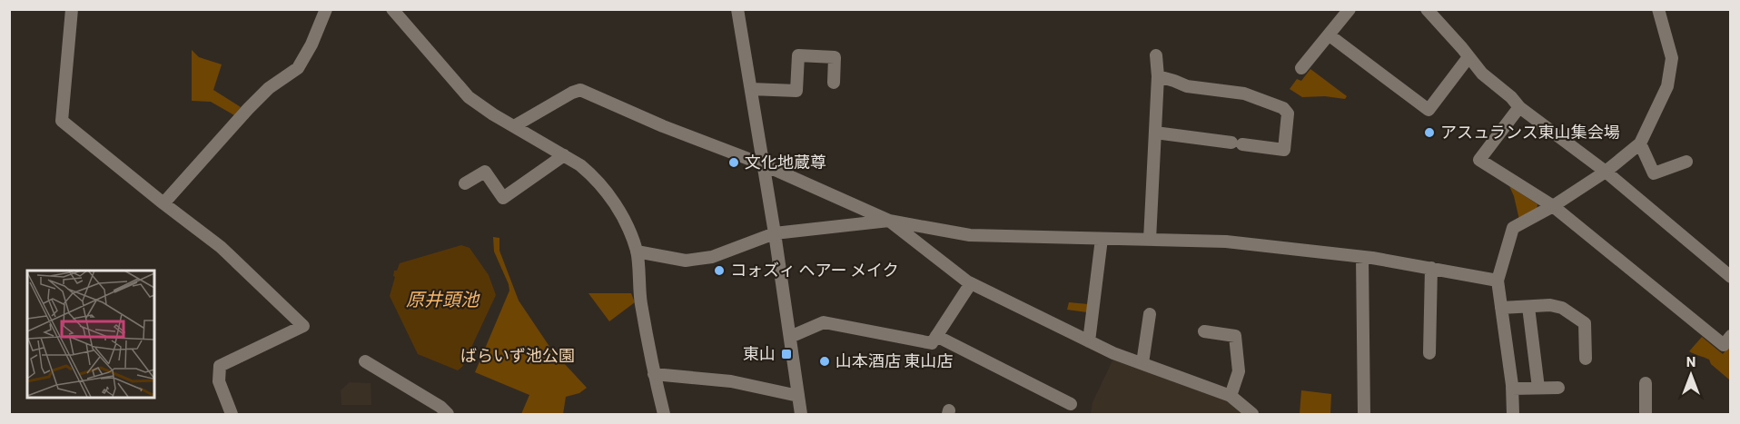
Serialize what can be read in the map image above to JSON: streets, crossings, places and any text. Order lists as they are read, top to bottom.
{
  "water": ["原井頭池"],
  "parks": ["ばらいず池公園"],
  "places": {
    "other": [
      "アスュランス東山集会場",
      "文化地蔵尊",
      "コォズィ ヘアー メイク",
      "山本酒店 東山店"
    ],
    "transit": ["東山"]
  },
  "north": "top"
}
